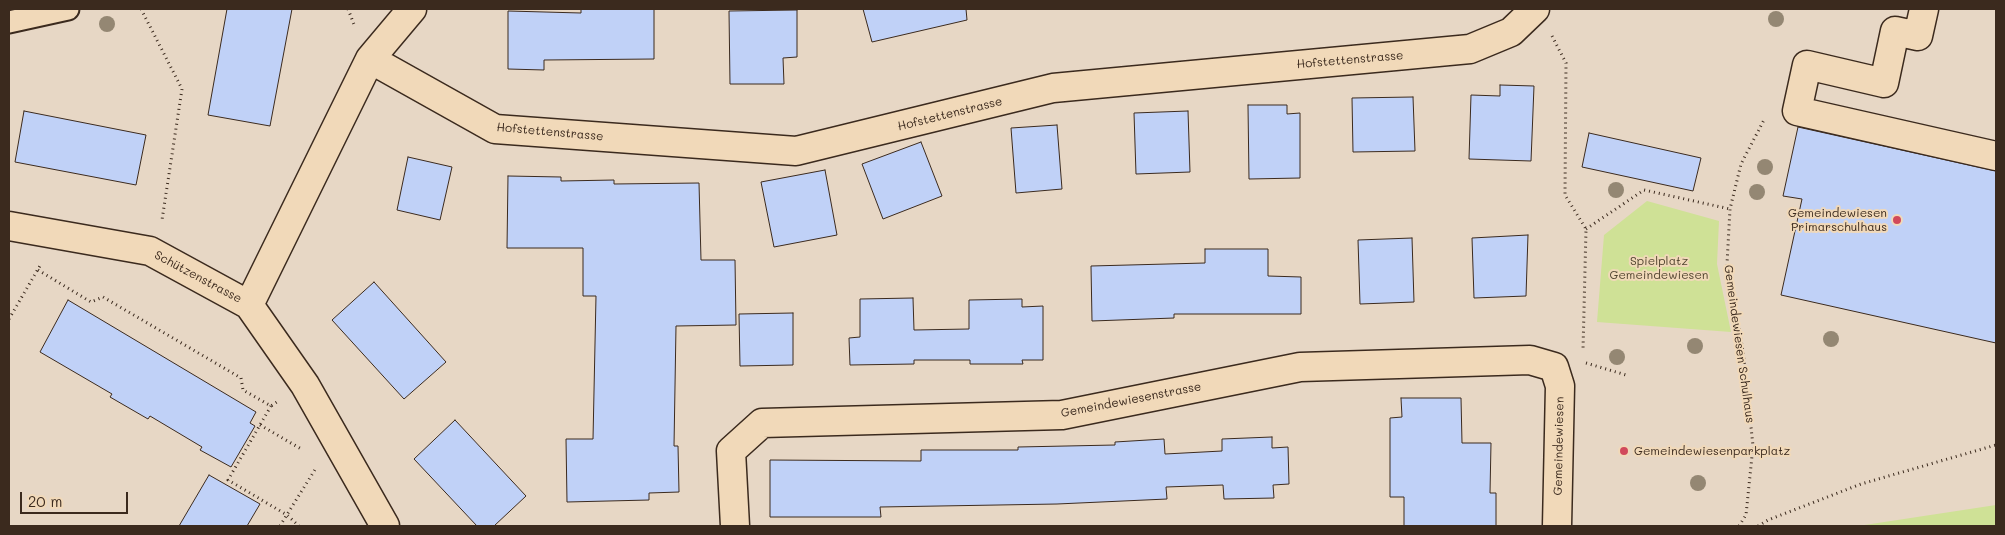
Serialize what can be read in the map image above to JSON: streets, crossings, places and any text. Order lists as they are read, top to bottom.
{
  "streets": {
    "street": [
      "Hofstettenstrasse",
      "Schützenstrasse",
      "Gemeindewiesenstrasse",
      "Gemeindewiesen"
    ],
    "path": ["Gemeindewiesen Schulhaus"]
  },
  "crossings": [
    ["Gemeindewiesenstrasse", "Gemeindewiesen"]
  ],
  "parks": ["Spielplatz Gemeindewiesen"],
  "places": ["Gemeindewiesen Primarschulhaus", "Gemeindewiesenparkplatz"],
  "scale_bar": "20 m"
}
